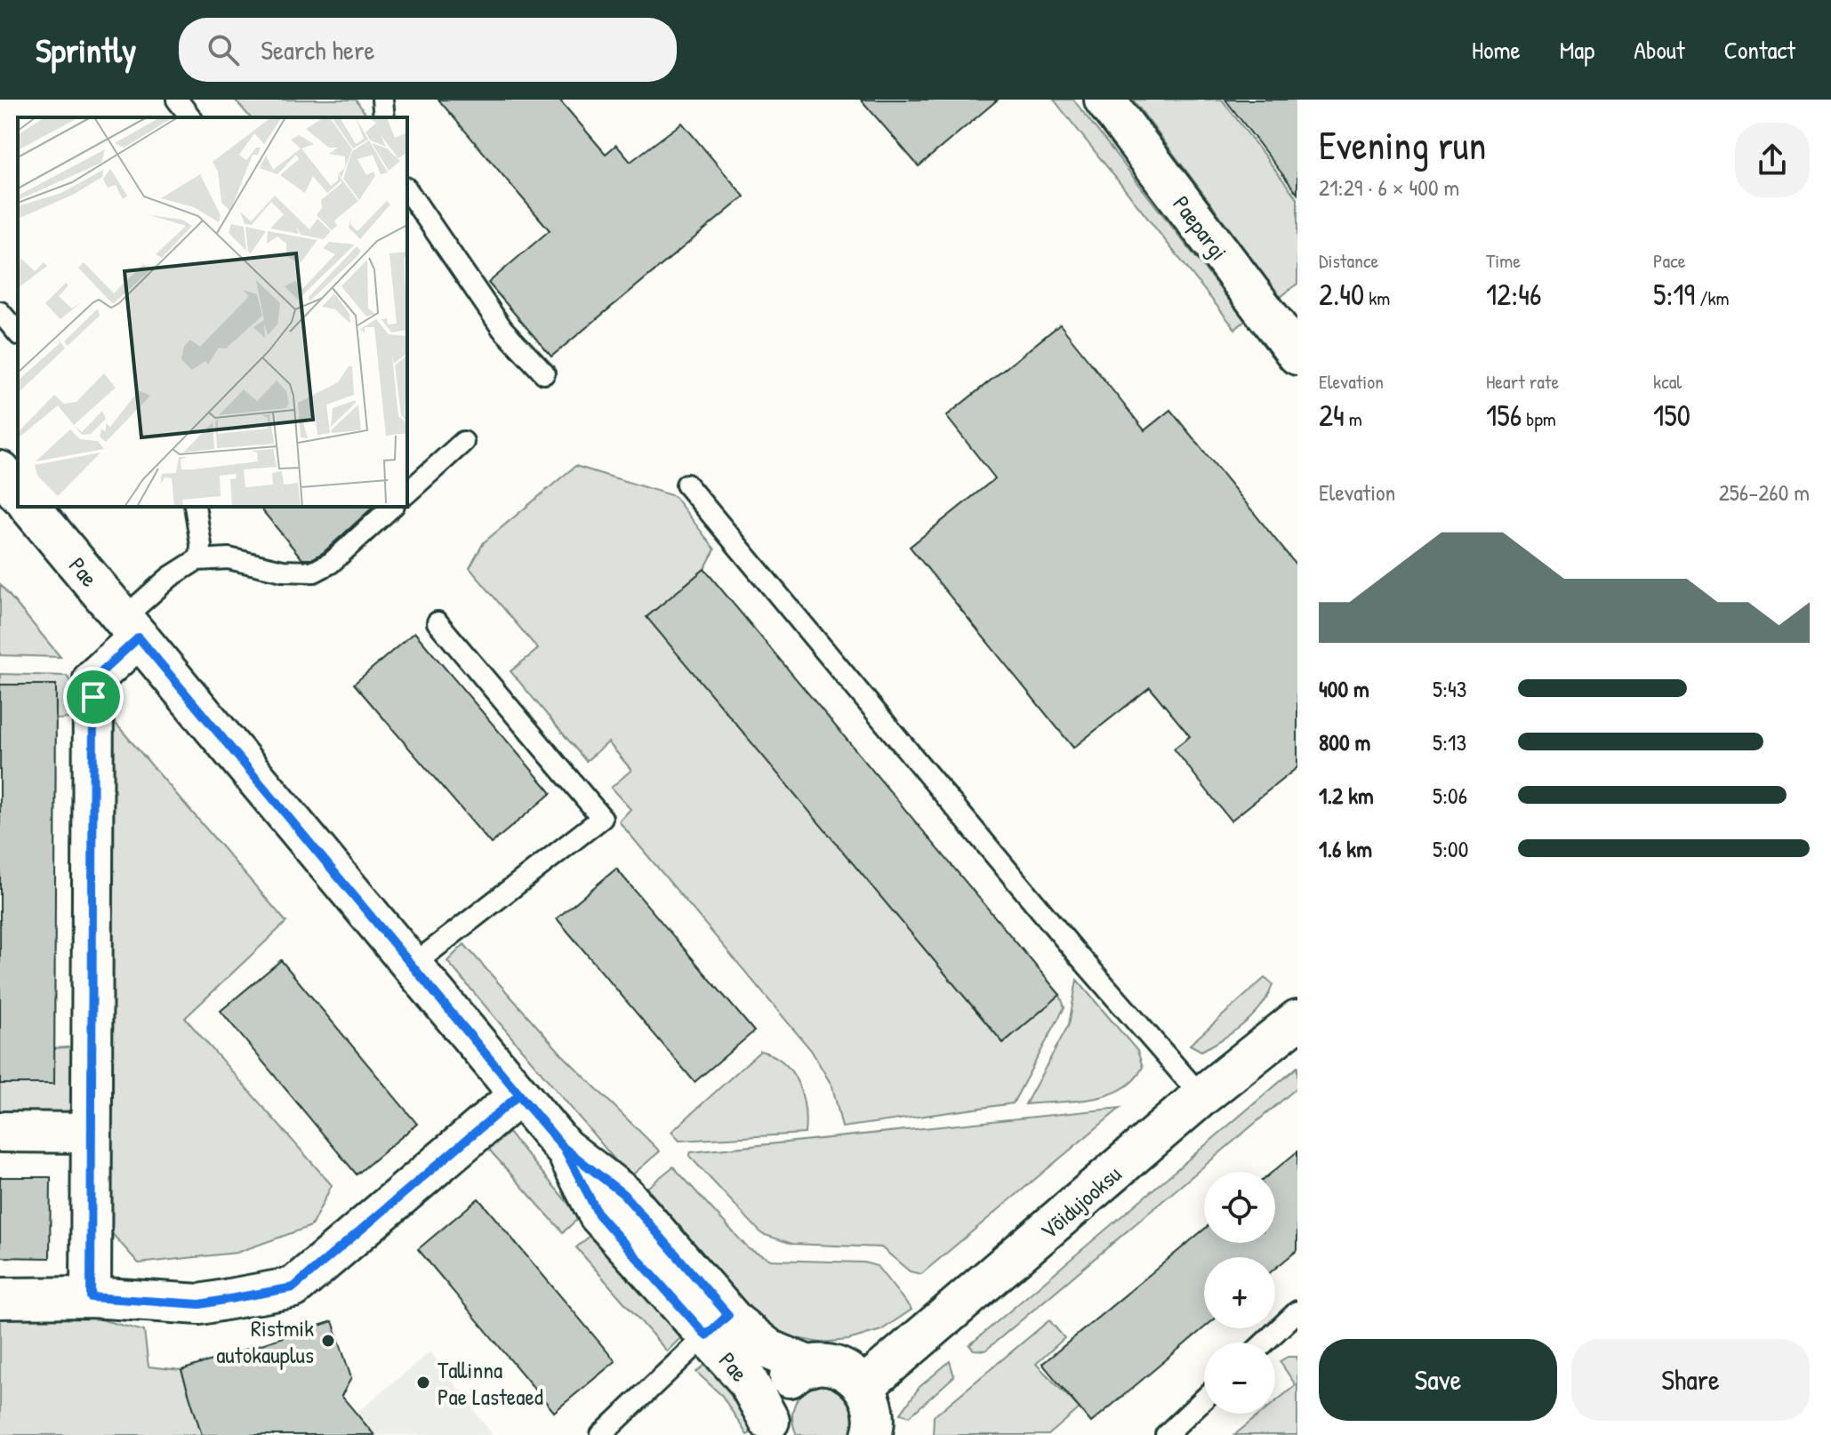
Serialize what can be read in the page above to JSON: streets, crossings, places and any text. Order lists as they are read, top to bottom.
{
  "streets": {
    "street": ["Paepargi", "Pae", "Võidujooksu"]
  },
  "crossings": [
    ["Pae", "Võidujooksu"]
  ],
  "places": ["Ristmik autokauplus", "Tallinna Pae Lasteaed"],
  "page": {
    "header": "Sprintly",
    "search": "Search here",
    "nav": [
      "Home",
      "Map",
      "About",
      "Contact"
    ],
    "heading": ["Evening run", "21:29 · 6 × 400 m"],
    "stats": [
      ["Distance", "2.40 km"],
      ["Time", "12:46"],
      ["Pace", "5:19 /km"],
      ["Elevation", "24 m"],
      ["Heart rate", "156 bpm"],
      ["kcal", "150"]
    ],
    "chart": ["Elevation", "256–260 m"],
    "list": [
      {
        "name": "400 m",
        "note": "5:43"
      },
      {
        "name": "800 m",
        "note": "5:13"
      },
      {
        "name": "1.2 km",
        "note": "5:06"
      },
      {
        "name": "1.6 km",
        "note": "5:00"
      }
    ],
    "map_buttons": ["+", "−"],
    "buttons": ["Save", "Share"]
  }
}
